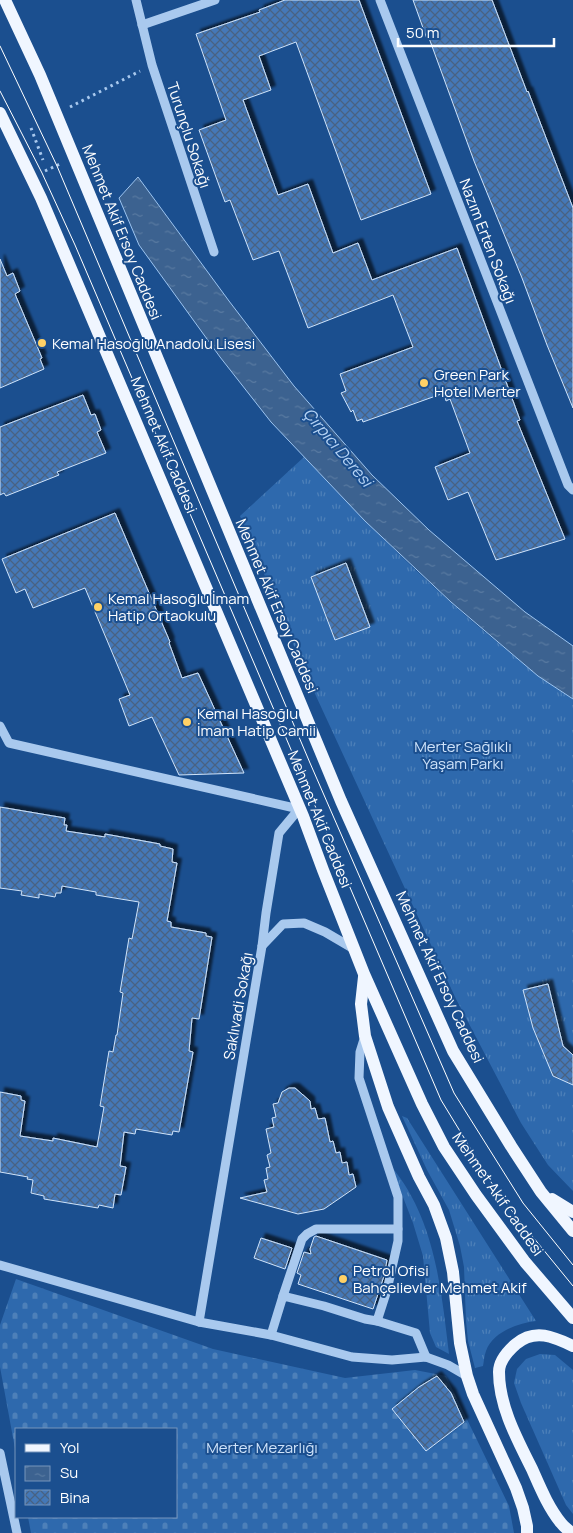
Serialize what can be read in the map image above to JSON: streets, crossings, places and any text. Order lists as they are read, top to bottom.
{
  "streets": {
    "main road": ["Mehmet Akif Ersoy Caddesi", "Mehmet Akif Caddesi"],
    "street": ["Turunçlu Sokağı", "Nazım Erten Sokağı", "Saklıvadi Sokağı"]
  },
  "water": ["Çırpıcı Deresi"],
  "parks": ["Merter Sağlıklı Yaşam Parkı", "Merter Mezarlığı"],
  "places": [
    "Kemal Hasoğlu Anadolu Lisesi",
    "Green Park Hotel Merter",
    "Kemal Hasoğlu İmam Hatip Ortaokulu",
    "Kemal Hasoğlu İmam Hatip Camii",
    "Petrol Ofisi Bahçelievler Mehmet Akif"
  ],
  "legend": ["Yol", "Su", "Bina"],
  "scale_bar": "50 m"
}
